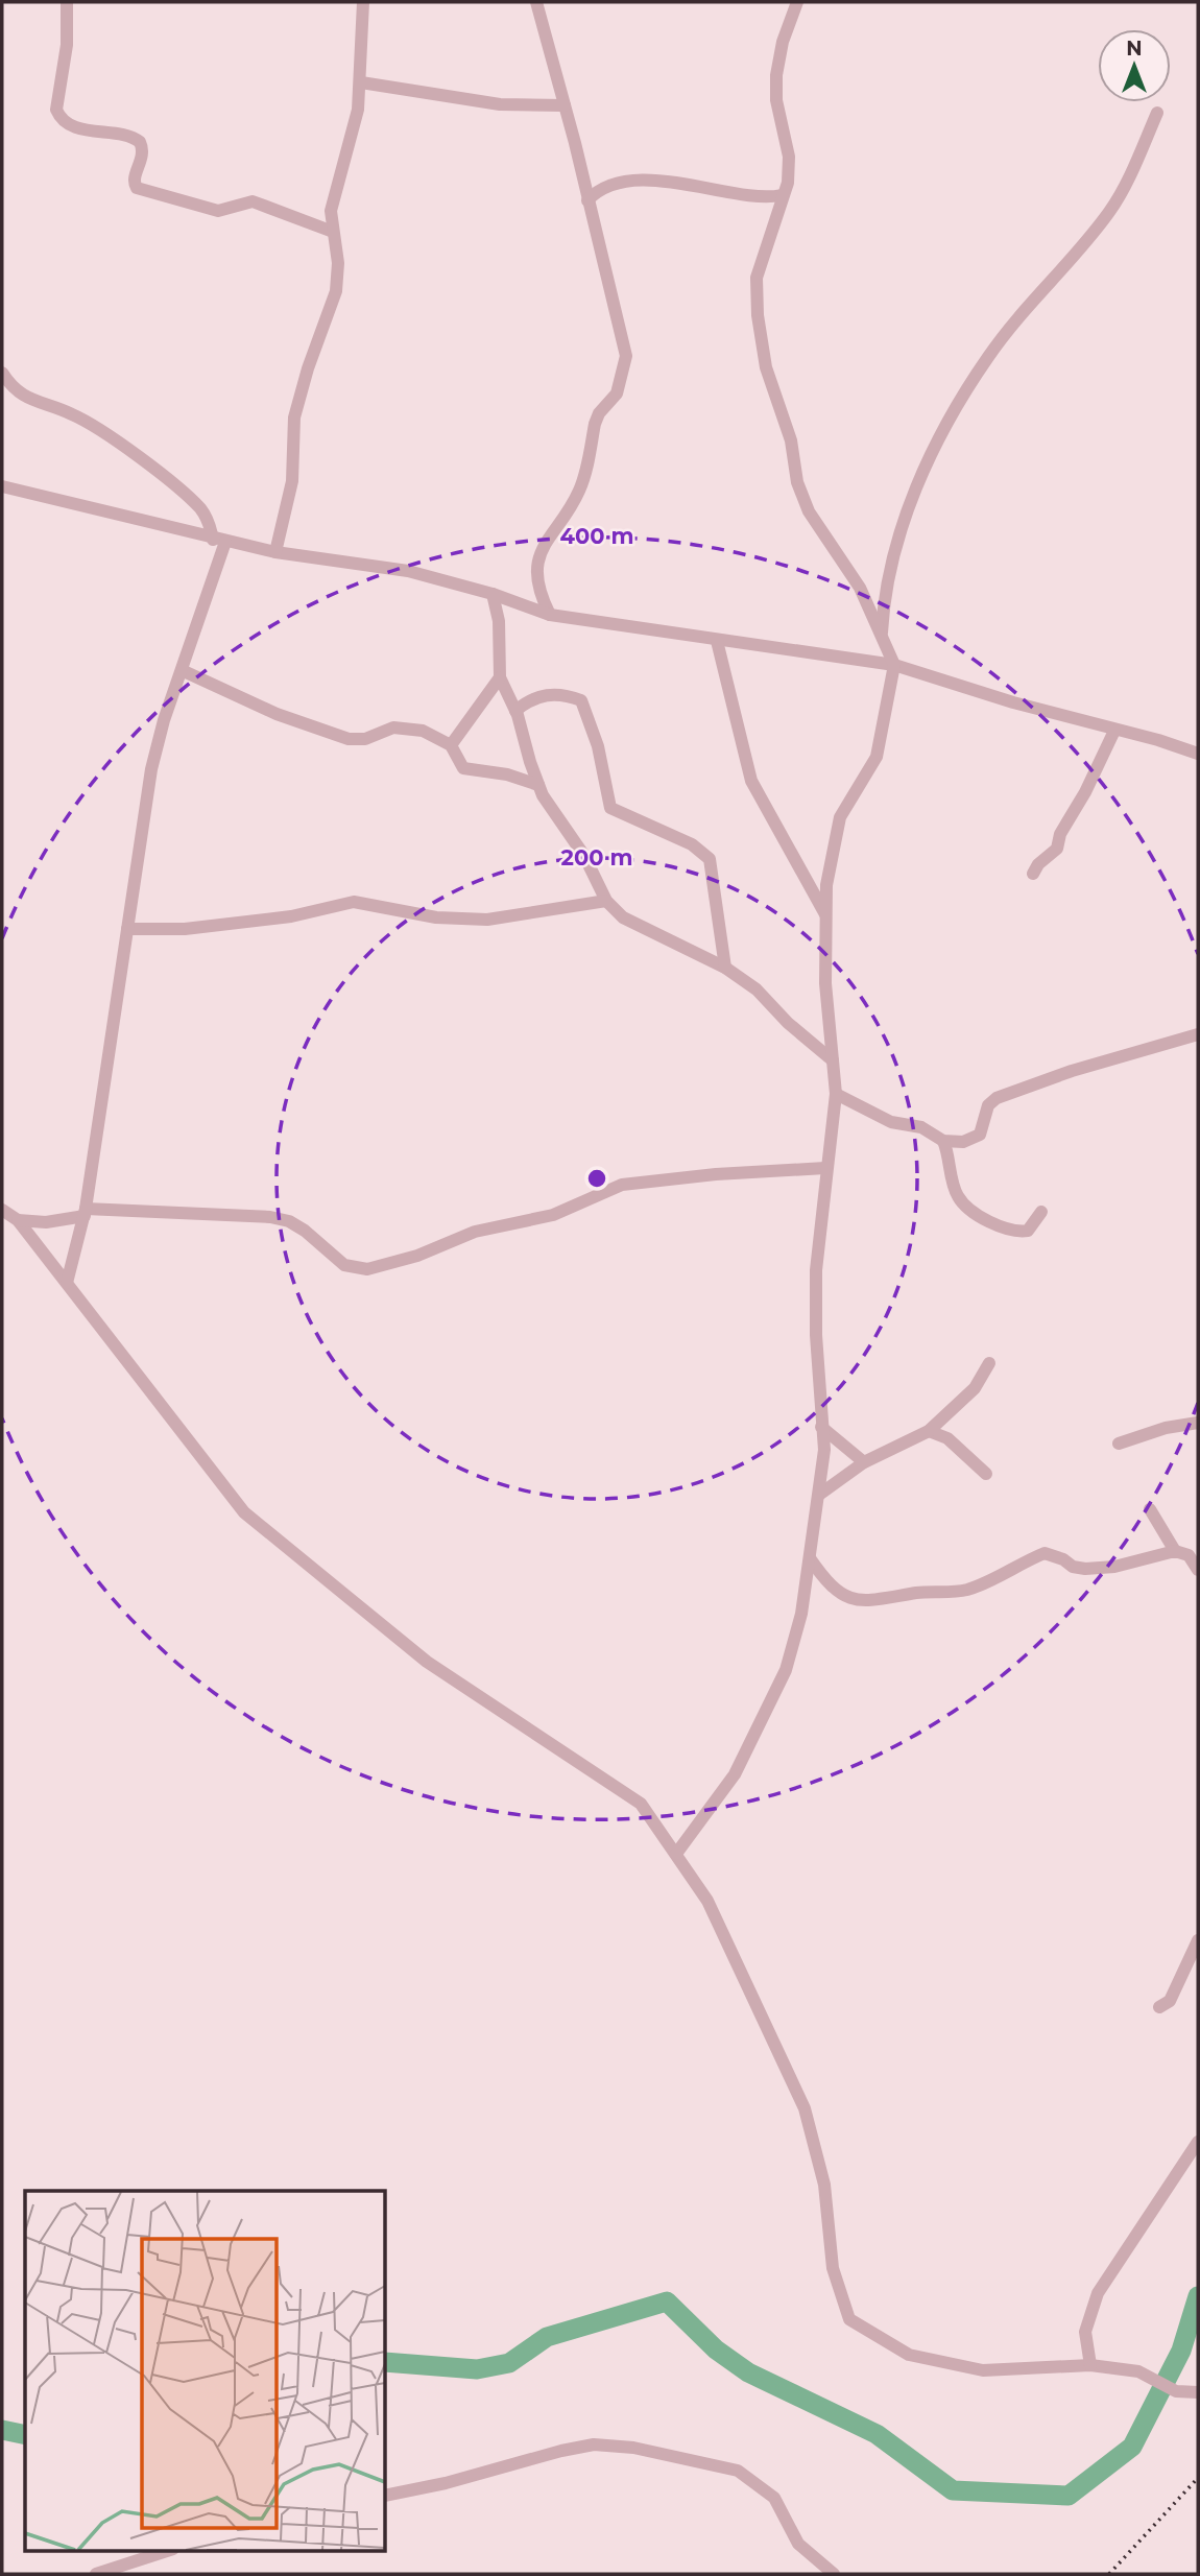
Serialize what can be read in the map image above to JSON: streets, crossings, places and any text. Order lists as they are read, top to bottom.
{
  "north": "top",
  "rings": ["400 m", "200 m"]
}
